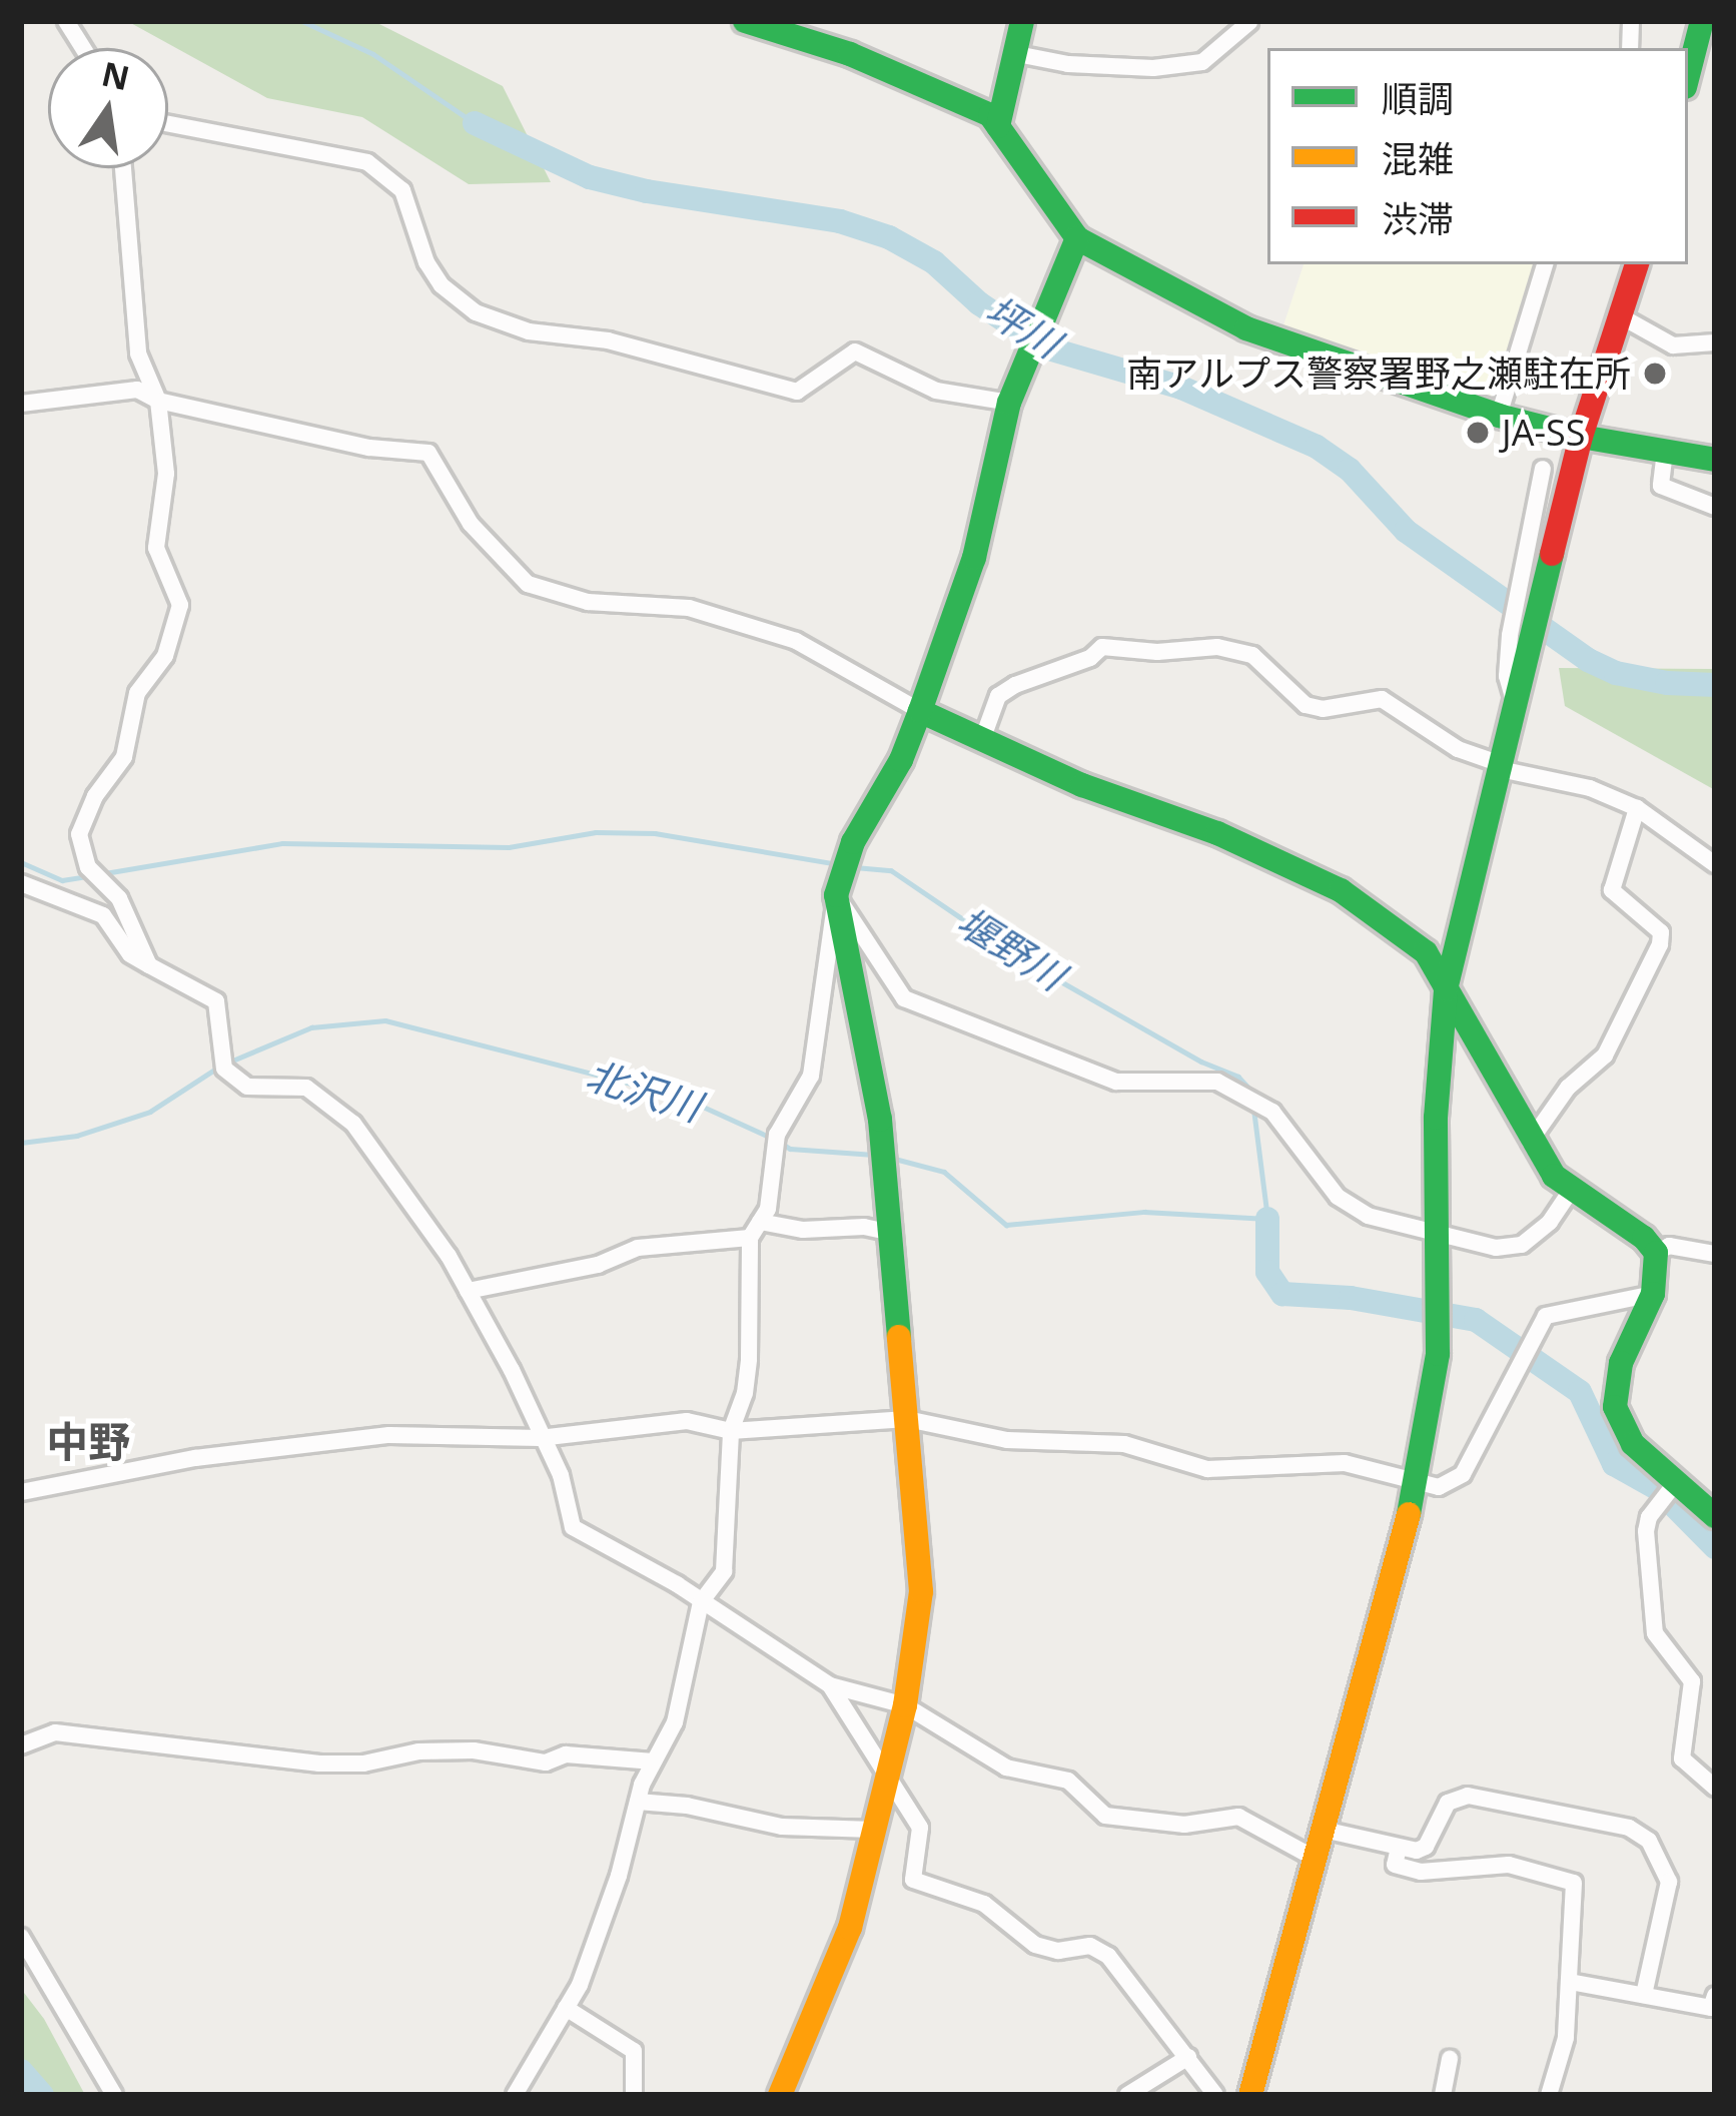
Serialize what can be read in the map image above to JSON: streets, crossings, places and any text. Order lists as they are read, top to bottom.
{
  "districts": ["中野"],
  "water": ["坪川", "堰野川", "北沢川"],
  "places": ["南アルプス警察署野之瀬駐在所", "JA-SS"],
  "legend": ["順調", "混雑", "渋滞"],
  "north": "top"
}
